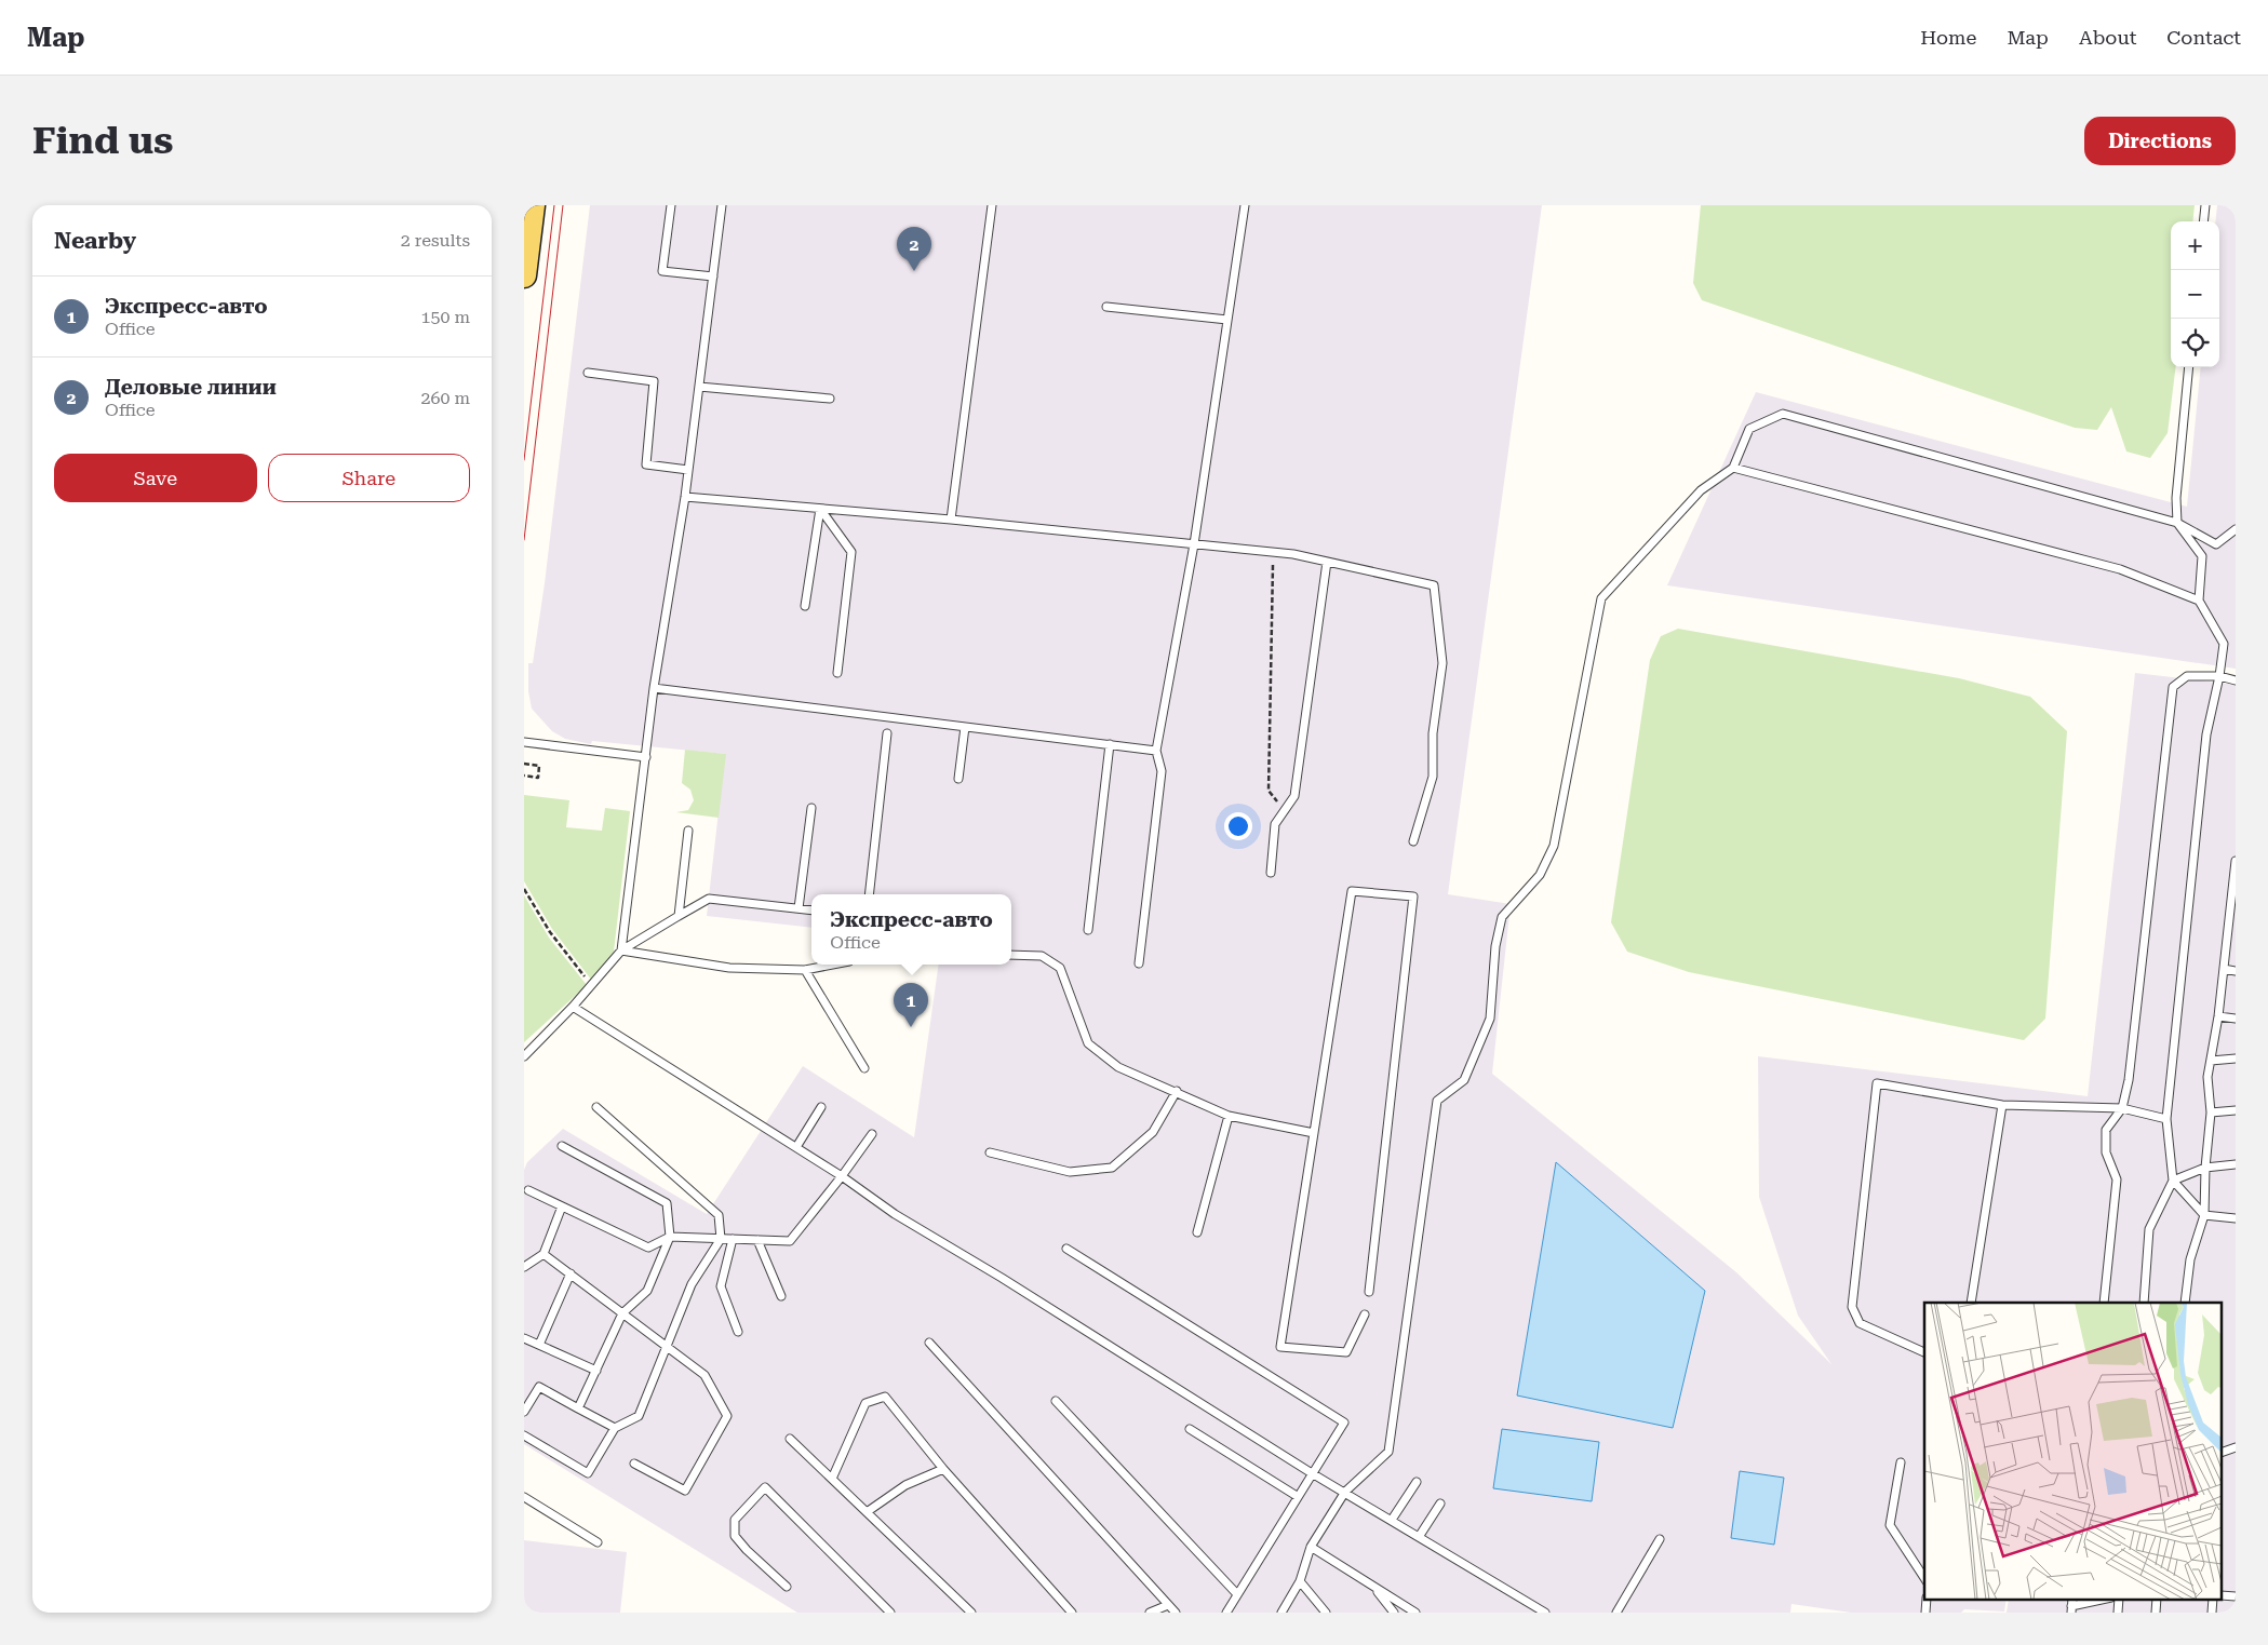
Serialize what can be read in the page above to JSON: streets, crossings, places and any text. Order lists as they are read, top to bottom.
{
  "page": {
    "header": "Map",
    "nav": [
      "Home",
      "Map",
      "About",
      "Contact"
    ],
    "buttons": [
      "Directions",
      ["Save", "Share"]
    ],
    "title": "Find us",
    "heading": ["Nearby", "2 results"],
    "map_buttons": ["+", "−"],
    "pins": ["2", "1"],
    "list": [
      {
        "mark": "1",
        "name": "Экспресс-авто",
        "note": "Office",
        "value": "150 m"
      },
      {
        "mark": "2",
        "name": "Деловые линии",
        "note": "Office",
        "value": "260 m"
      }
    ],
    "popup": ["Экспресс-авто", "Office"]
  }
}
